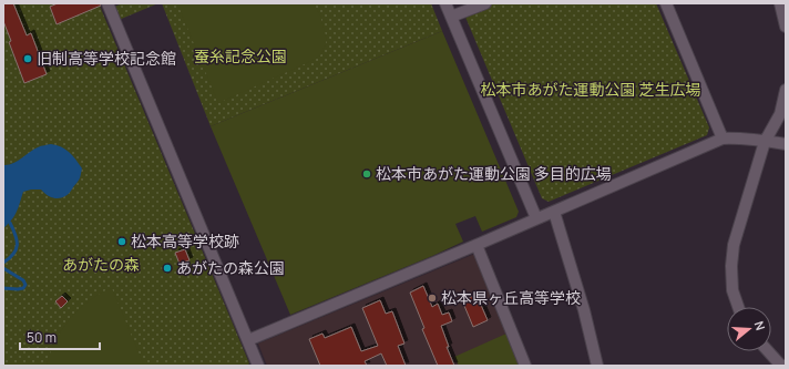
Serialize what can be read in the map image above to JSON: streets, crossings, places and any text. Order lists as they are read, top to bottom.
{
  "parks": ["蚕糸記念公園", "松本市あがた運動公園 芝生広場", "あがたの森"],
  "places": [
    "旧制高等学校記念館",
    "松本市あがた運動公園 多目的広場",
    "松本高等学校跡",
    "あがたの森公園",
    "松本県ヶ丘高等学校"
  ],
  "scale_bar": "50 m",
  "north": "right"
}
